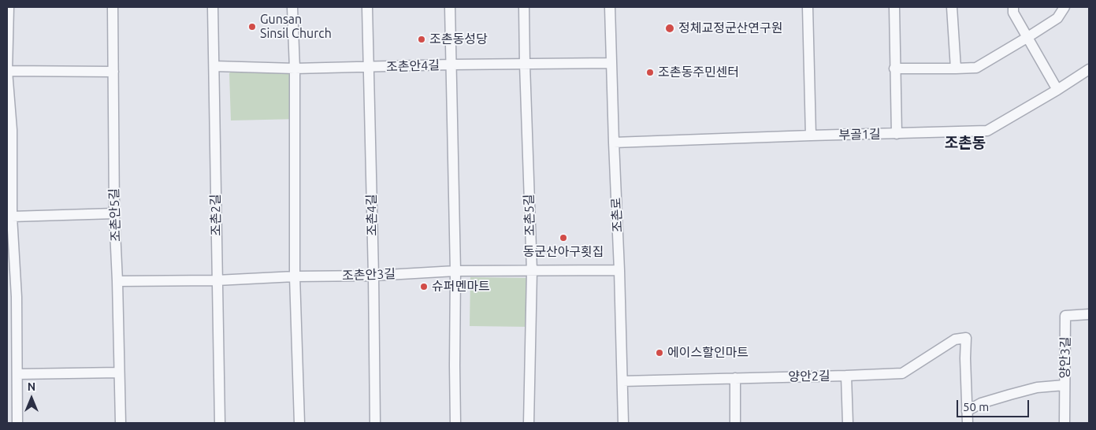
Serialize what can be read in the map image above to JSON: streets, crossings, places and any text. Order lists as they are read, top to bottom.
{
  "streets": {
    "street": [
      "조촌안4길",
      "부골1길",
      "조촌안5길",
      "조촌2길",
      "조촌4길",
      "조촌5길",
      "조촌로",
      "조촌안3길",
      "양안3길",
      "양안2길"
    ]
  },
  "crossings": [
    ["조촌안4길", "조촌2길"],
    ["조촌안4길", "조촌4길"],
    ["조촌안4길", "조촌5길"],
    ["조촌안4길", "조촌로"],
    ["부골1길", "조촌로"],
    ["조촌안5길", "조촌안3길"],
    ["조촌2길", "조촌안3길"],
    ["조촌4길", "조촌안3길"],
    ["조촌5길", "조촌안3길"],
    ["조촌로", "조촌안3길"],
    ["조촌로", "양안2길"]
  ],
  "districts": ["조촌동"],
  "places": [
    "Gunsan Sinsil Church",
    "정체교정군산연구원",
    "조촌동성당",
    "조촌동주민센터",
    "동군산아구횟집",
    "슈퍼멘마트",
    "에이스할인마트"
  ],
  "scale_bar": "50 m",
  "north": "top"
}
